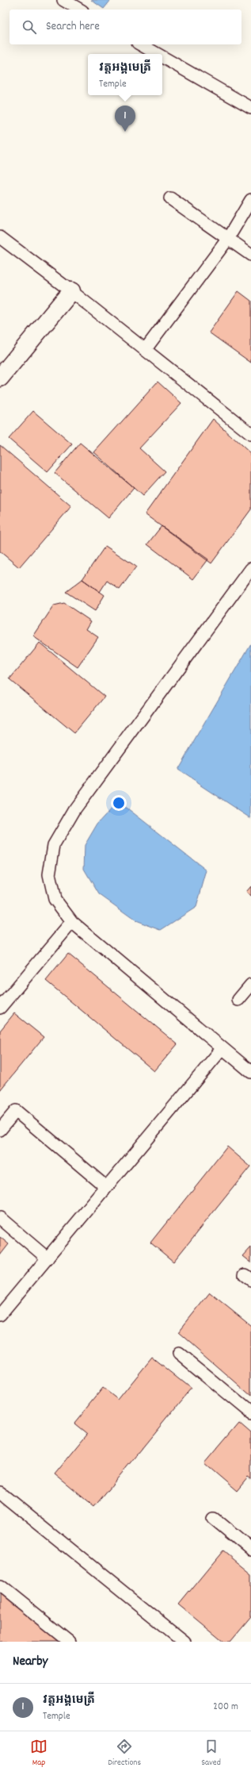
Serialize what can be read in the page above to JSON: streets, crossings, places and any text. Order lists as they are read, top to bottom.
{
  "page": {
    "search": "Search here",
    "popup": ["វត្តអង្គមេត្រី", "Temple"],
    "pins": "1",
    "heading": "Nearby",
    "list": [
      {
        "mark": "1",
        "name": "វត្តអង្គមេត្រី",
        "note": "Temple",
        "value": "200 m"
      }
    ],
    "nav": ["Map", "Directions", "Saved"]
  }
}
